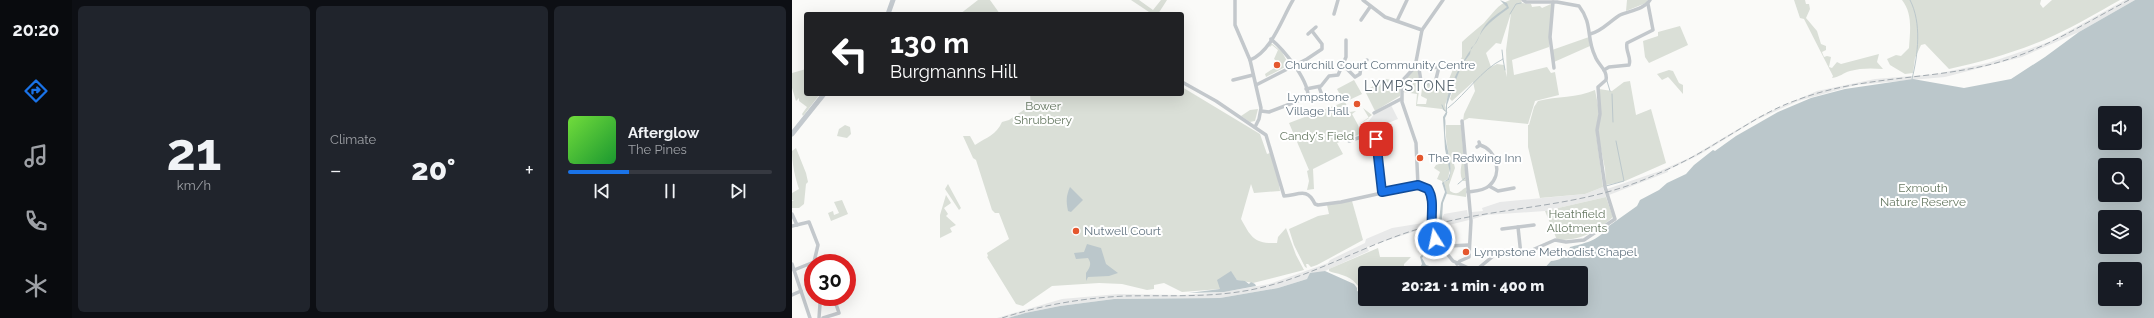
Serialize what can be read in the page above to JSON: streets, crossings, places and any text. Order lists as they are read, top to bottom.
{
  "districts": ["LYMPSTONE"],
  "parks": [
    "Bower Shrubbery",
    "Candy's Field",
    "Exmouth Nature Reserve",
    "Heathfield Allotments"
  ],
  "places": [
    "Churchill Court Community Centre",
    "Lympstone Village Hall",
    "The Redwing Inn",
    "Nutwell Court",
    "Lympstone Methodist Chapel"
  ],
  "page": {
    "tabs": "20:20",
    "tile": [
      ["21", "km/h"],
      "Climate"
    ],
    "turn": ["130 m", "Burgmanns Hill"],
    "map_buttons": "+",
    "song": ["Afterglow", "The Pines"],
    "heat": ["−", "20°", "+"],
    "limit": "30",
    "trip": "20:21 · 1 min · 400 m"
  }
}
